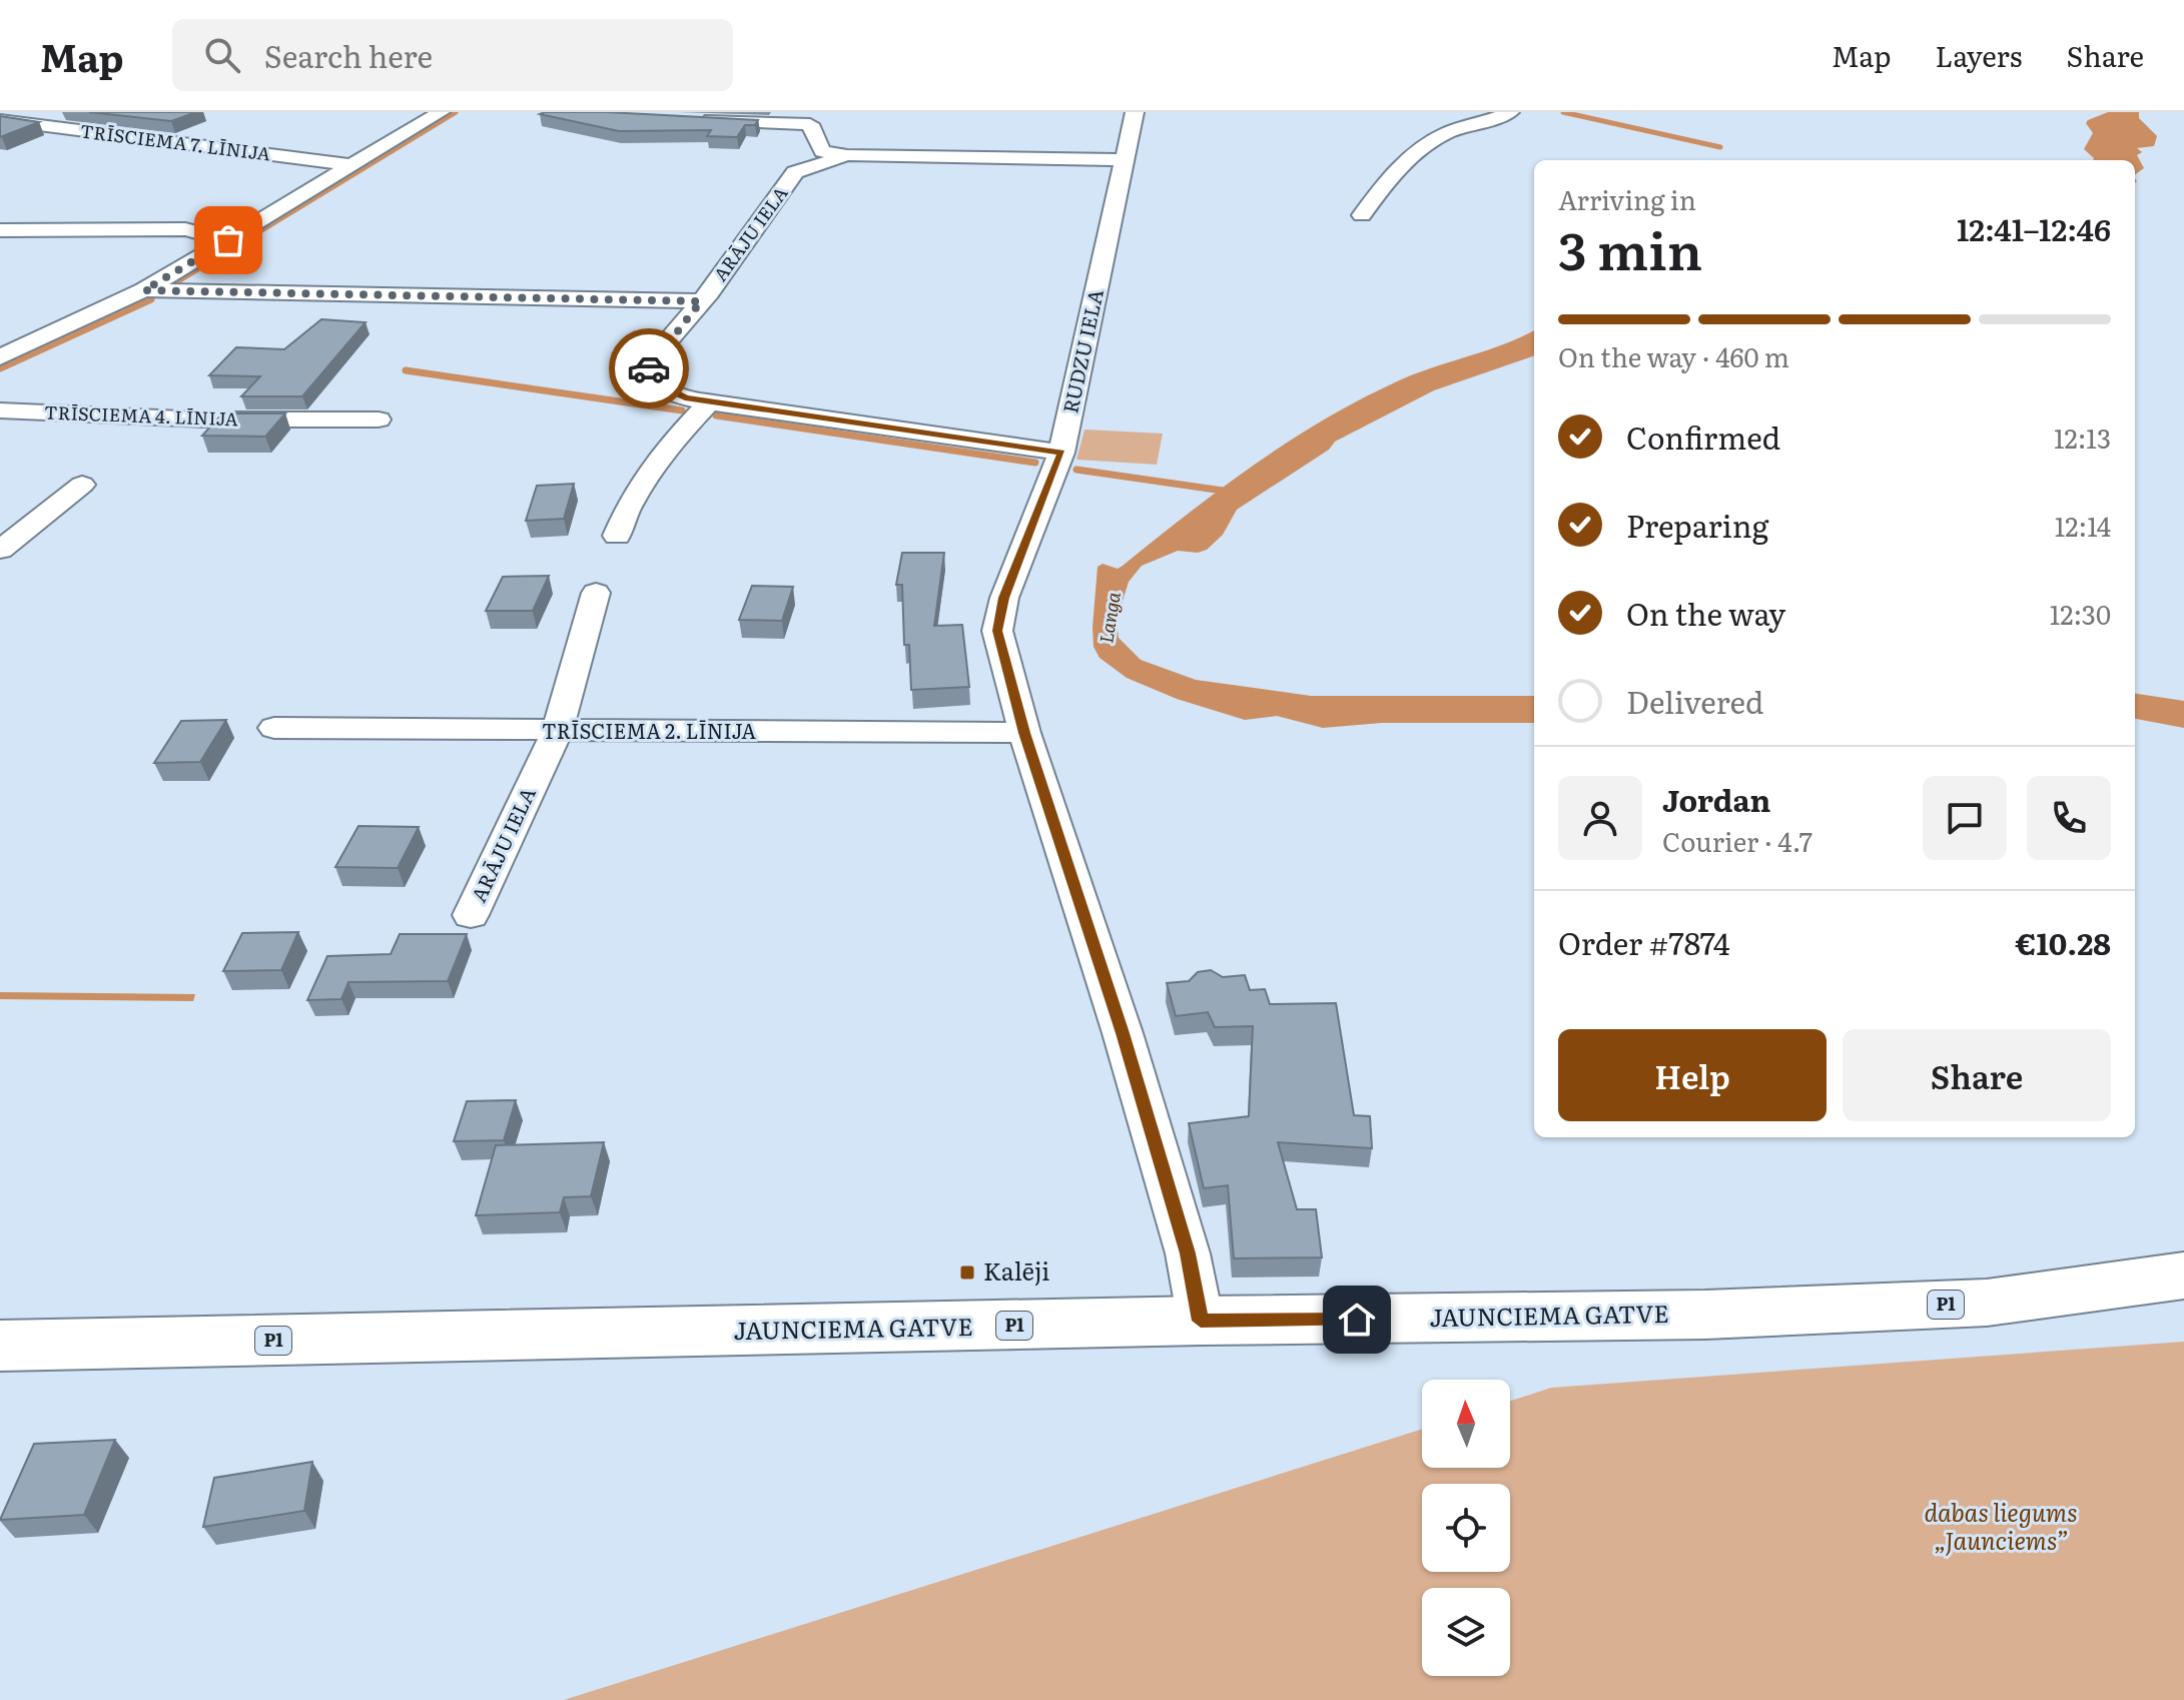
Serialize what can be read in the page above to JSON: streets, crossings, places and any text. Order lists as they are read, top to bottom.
{
  "streets": {
    "main road": ["P1", "JAUNCIEMA GATVE"],
    "street": [
      "TRĪSCIEMA 7. LĪNIJA",
      "ARĀJU IELA",
      "RUDZU IELA",
      "TRĪSCIEMA 4. LĪNIJA",
      "TRĪSCIEMA 2. LĪNIJA"
    ]
  },
  "crossings": [
    ["ARĀJU IELA", "RUDZU IELA"],
    ["ARĀJU IELA", "TRĪSCIEMA 2. LĪNIJA"],
    ["RUDZU IELA", "TRĪSCIEMA 2. LĪNIJA"],
    ["RUDZU IELA", "JAUNCIEMA GATVE"]
  ],
  "water": ["Langa"],
  "parks": ["dabas liegums „Jaunciems”"],
  "places": {
    "transit": ["Kalēji"]
  },
  "north": "top",
  "page": {
    "header": "Map",
    "search": "Search here",
    "nav": ["Map", "Layers", "Share"],
    "heading": ["3 min", "Arriving in", "12:41–12:46"],
    "panel": [
      "Jordan",
      "Courier · 4.7",
      "Order #7874",
      "€10.28"
    ],
    "bar": "On the way · 460 m",
    "list": [
      ["Confirmed", "12:13"],
      ["Preparing", "12:14"],
      ["On the way", "12:30"],
      "Delivered"
    ],
    "buttons": ["Help", "Share"]
  }
}
